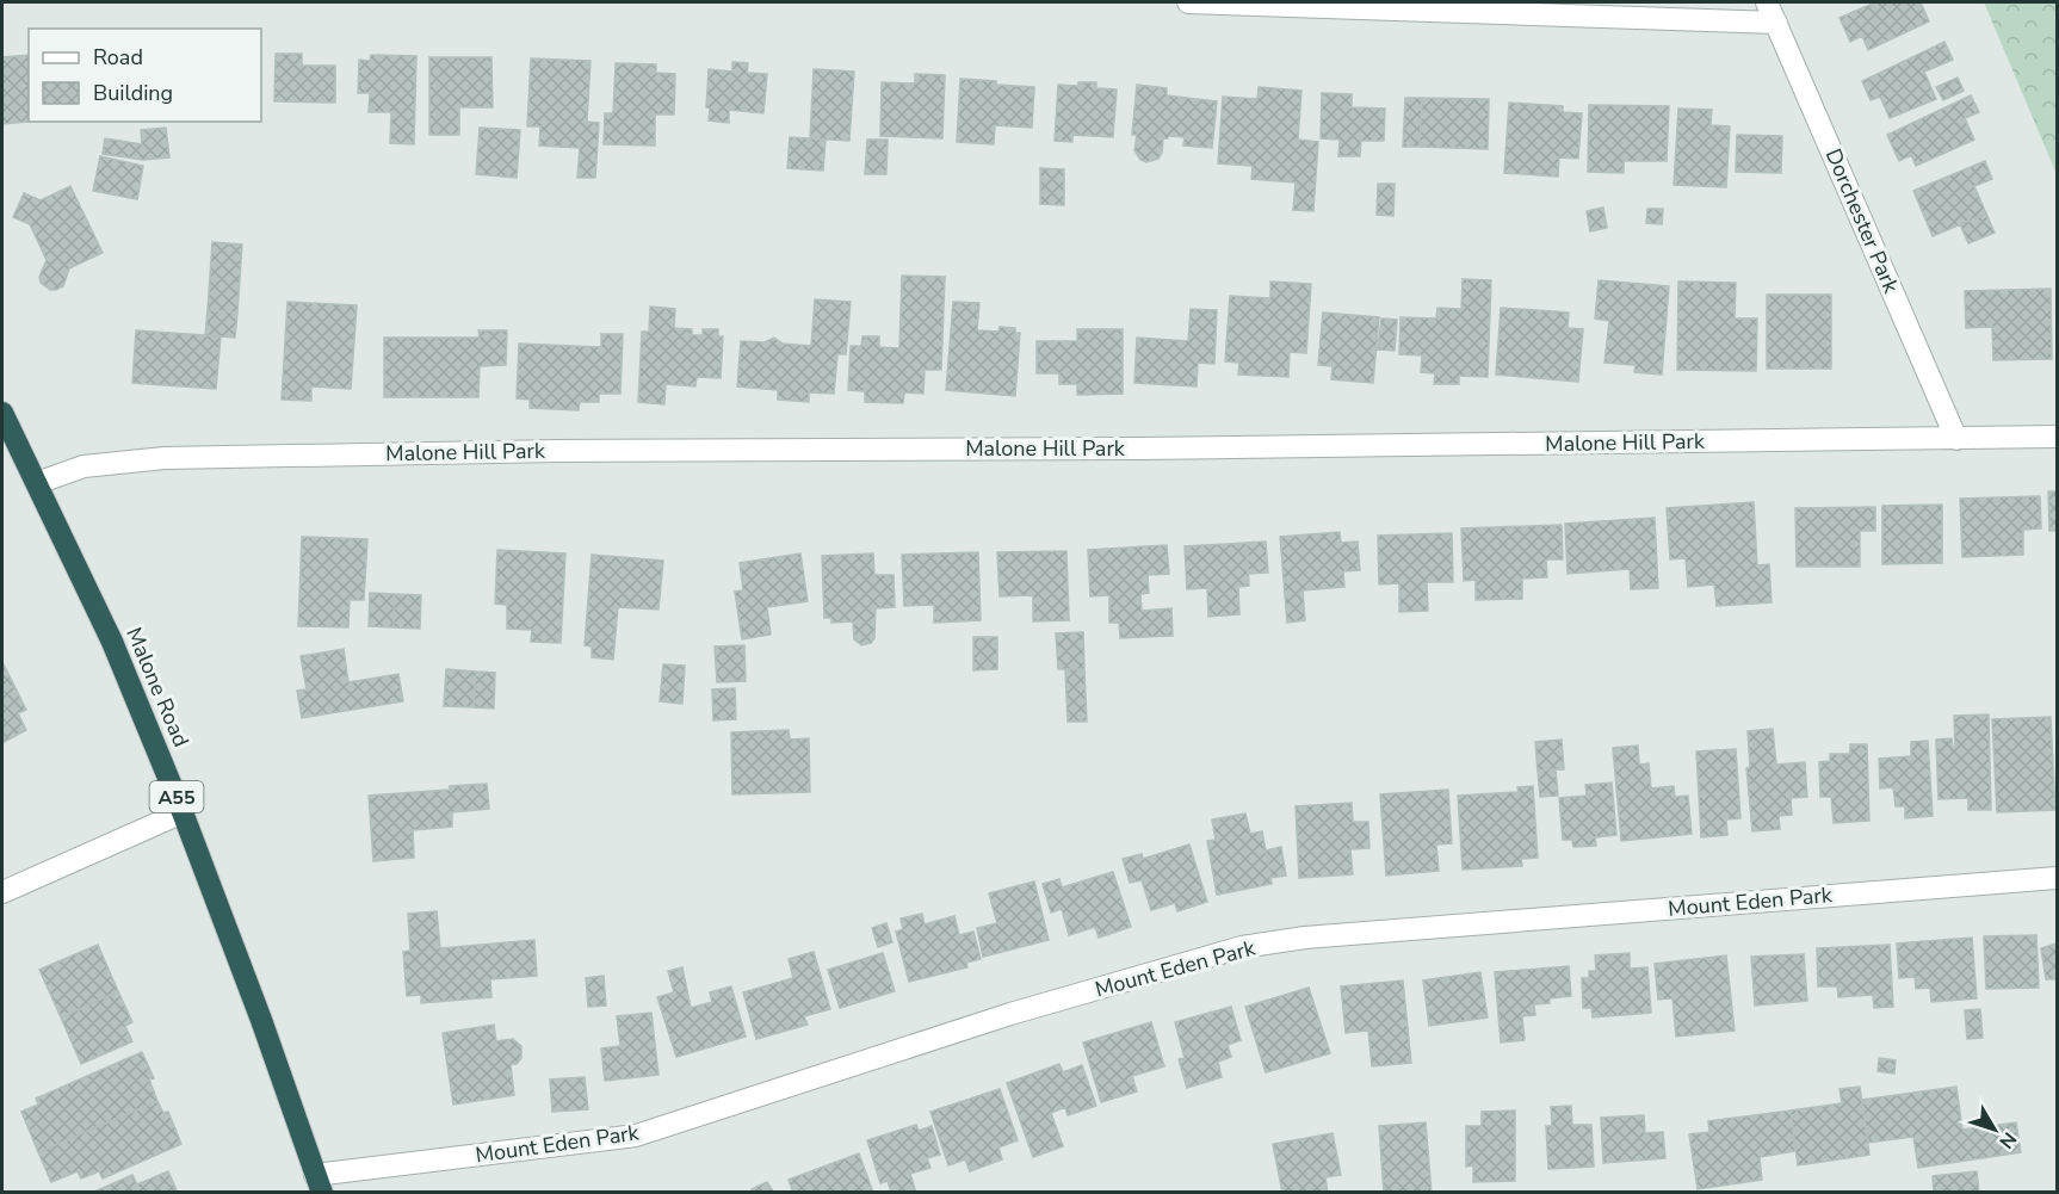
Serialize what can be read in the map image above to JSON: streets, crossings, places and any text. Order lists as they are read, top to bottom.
{
  "streets": {
    "highway": ["Malone Road", "A55"],
    "street": ["Dorchester Park", "Malone Hill Park", "Mount Eden Park"]
  },
  "crossings": [
    ["Dorchester Park", "Malone Hill Park"],
    ["Malone Hill Park", "Malone Road"],
    ["Malone Road", "Mount Eden Park"]
  ],
  "legend": ["Road", "Building"],
  "north": "bottom right"
}
